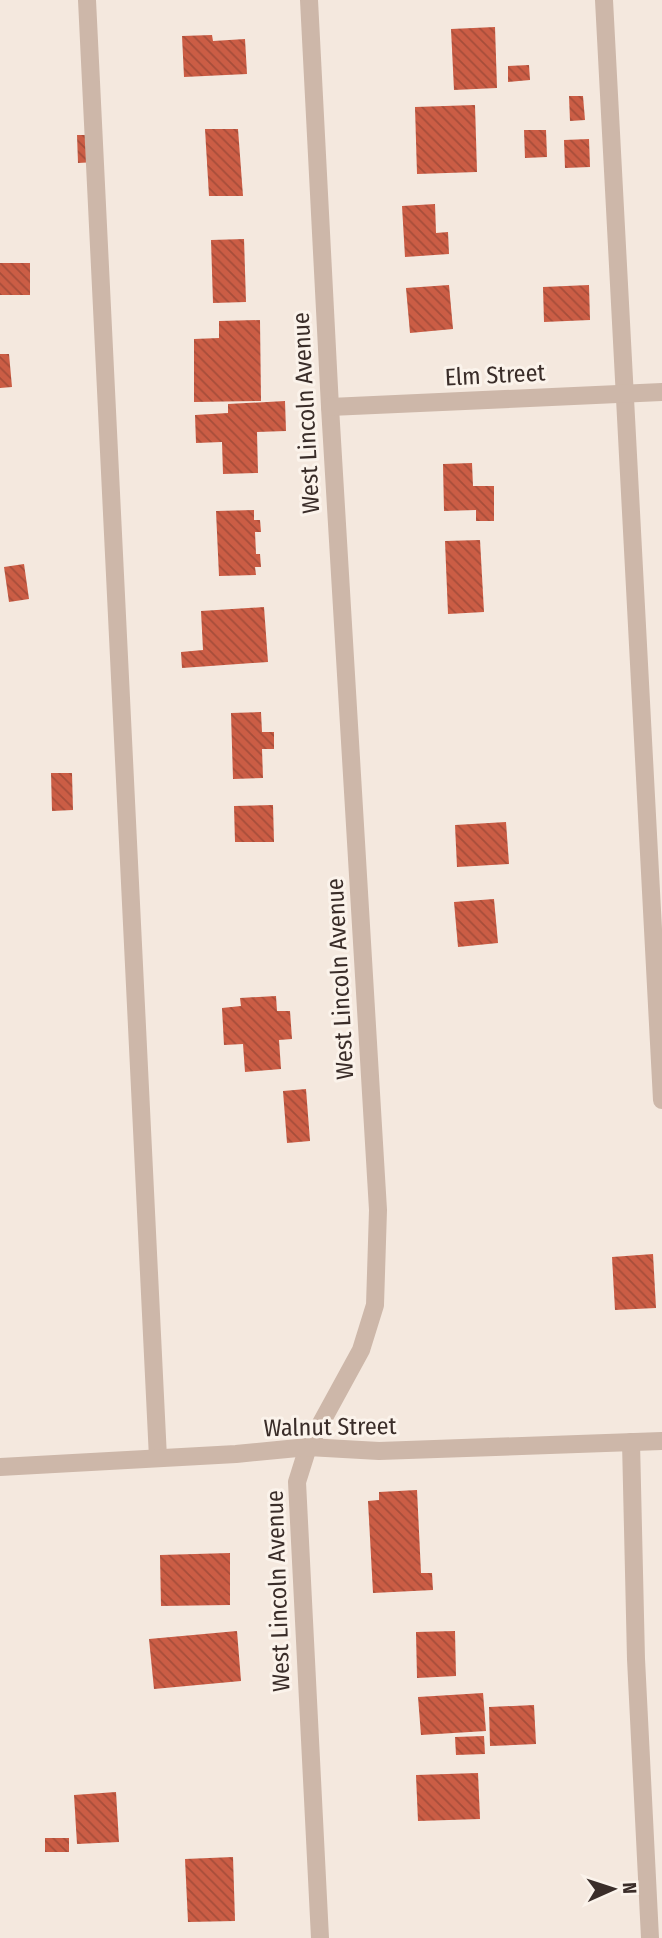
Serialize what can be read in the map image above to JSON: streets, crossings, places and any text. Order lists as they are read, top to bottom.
{
  "streets": {
    "street": ["Elm Street", "West Lincoln Avenue", "Walnut Street"]
  },
  "crossings": [
    ["Elm Street", "West Lincoln Avenue"],
    ["West Lincoln Avenue", "Walnut Street"]
  ],
  "north": "right"
}
